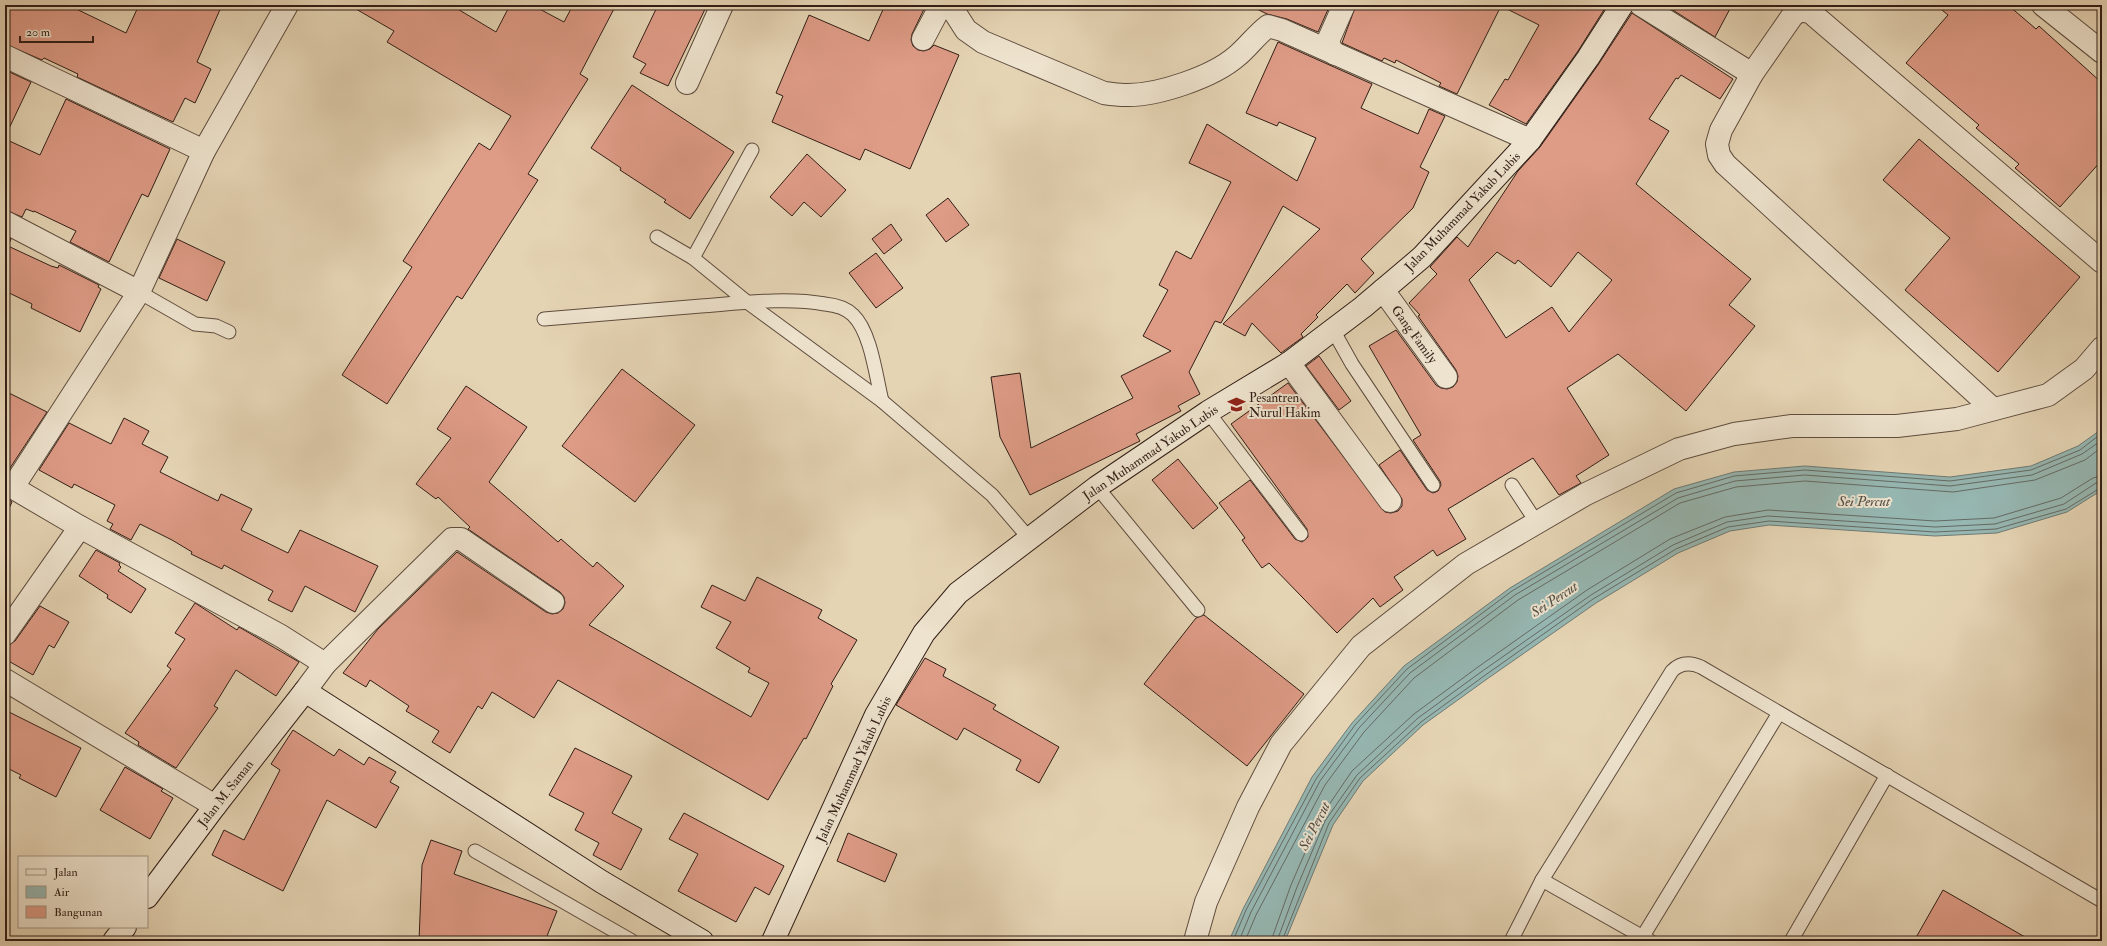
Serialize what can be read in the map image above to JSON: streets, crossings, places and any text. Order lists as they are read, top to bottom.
{
  "streets": {
    "street": ["Jalan Muhammad Yakub Lubis", "Gang Family", "Jalan M. Saman"]
  },
  "crossings": [
    ["Jalan Muhammad Yakub Lubis", "Gang Family"]
  ],
  "water": ["Sei Percut"],
  "places": {
    "school or university": ["Pesantren Nurul Hakim"]
  },
  "legend": ["Jalan", "Air", "Bangunan"],
  "scale_bar": "20 m"
}
